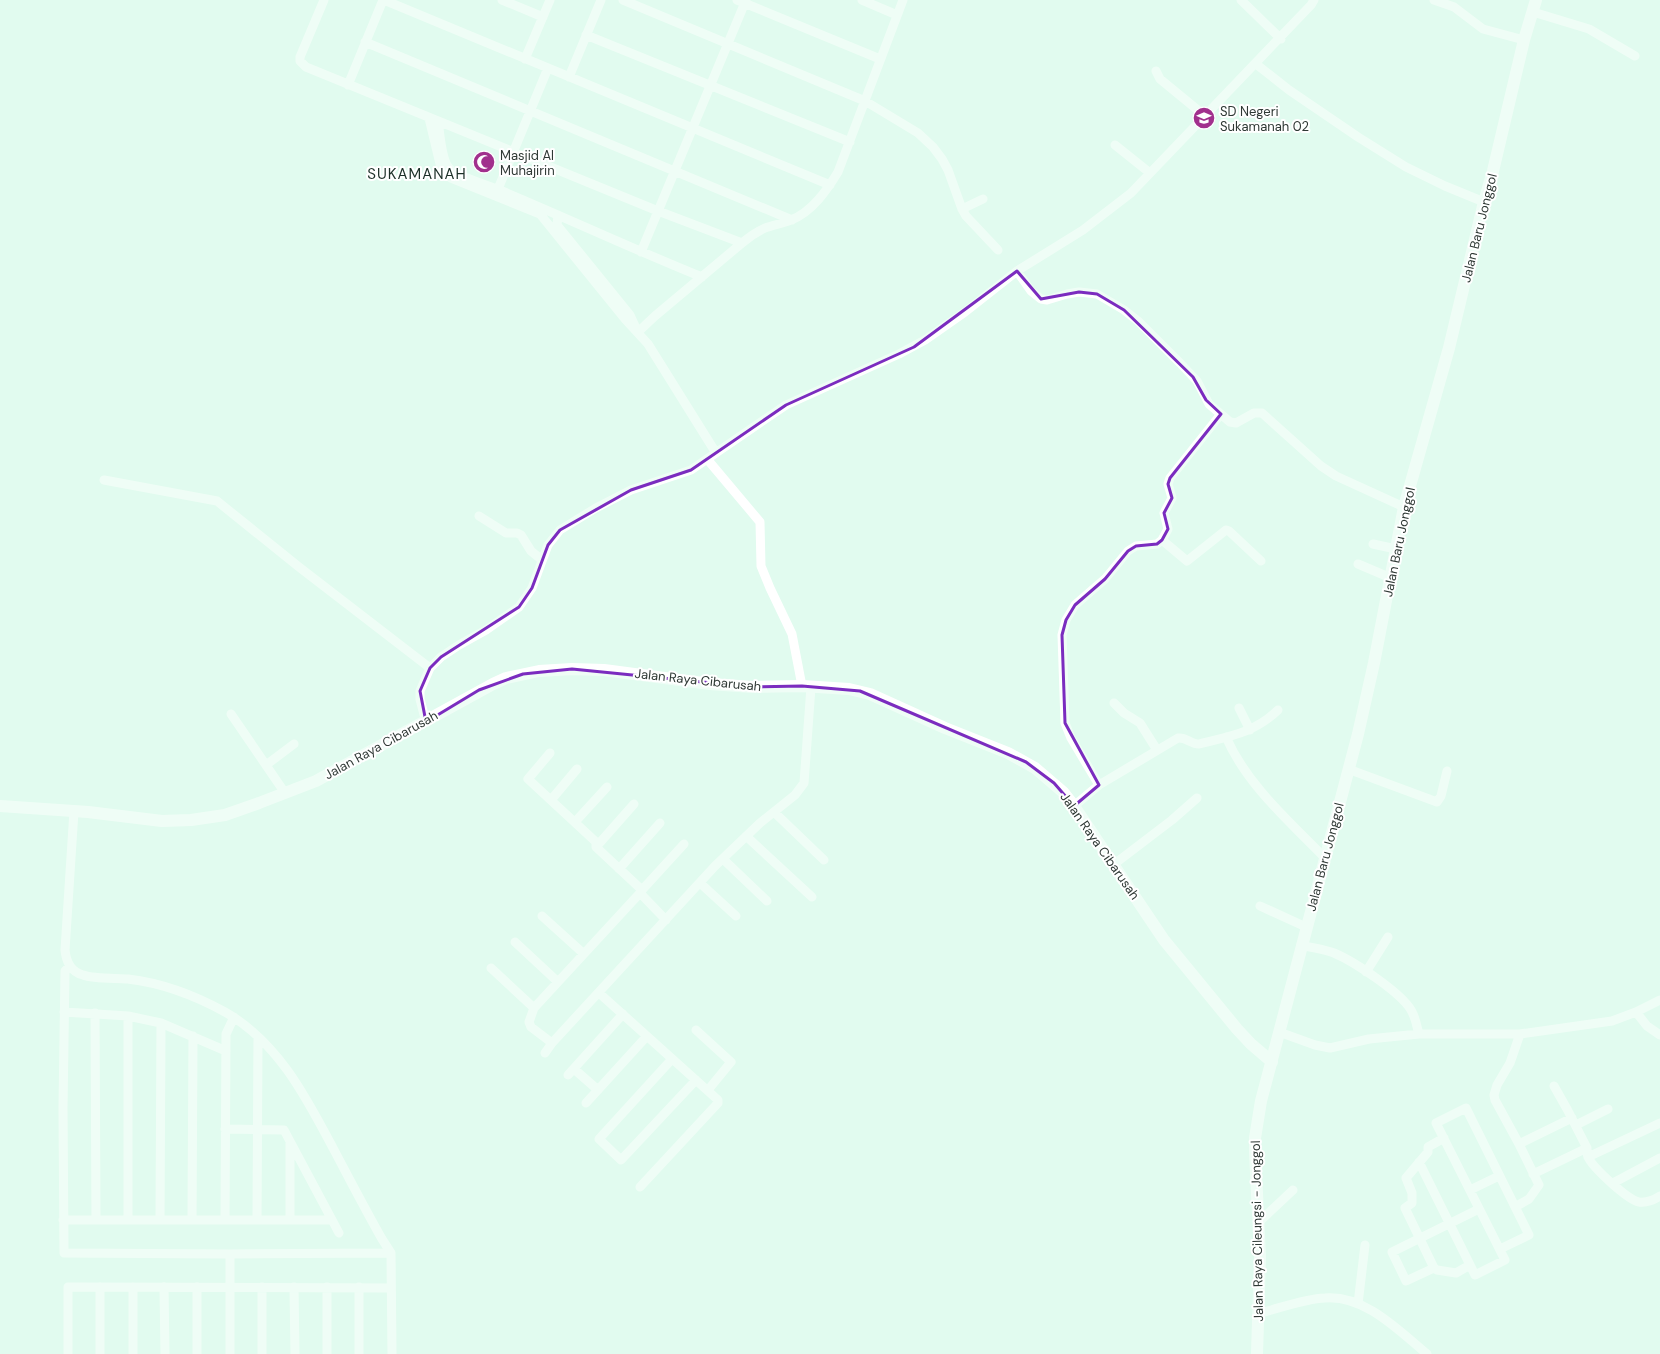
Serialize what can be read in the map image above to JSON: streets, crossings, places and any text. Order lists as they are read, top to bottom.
{
  "streets": {
    "main road": ["Jalan Baru Jonggol", "Jalan Raya Cibarusah", "Jalan Raya Cileungsi - Jonggol"]
  },
  "crossings": [
    ["Jalan Baru Jonggol", "Jalan Raya Cibarusah"],
    ["Jalan Baru Jonggol", "Jalan Raya Cileungsi - Jonggol"],
    ["Jalan Raya Cibarusah", "Jalan Raya Cileungsi - Jonggol"]
  ],
  "districts": ["SUKAMANAH"],
  "places": {
    "school or university": ["SD Negeri Sukamanah 02"],
    "mosque": ["Masjid Al Muhajirin"]
  }
}
